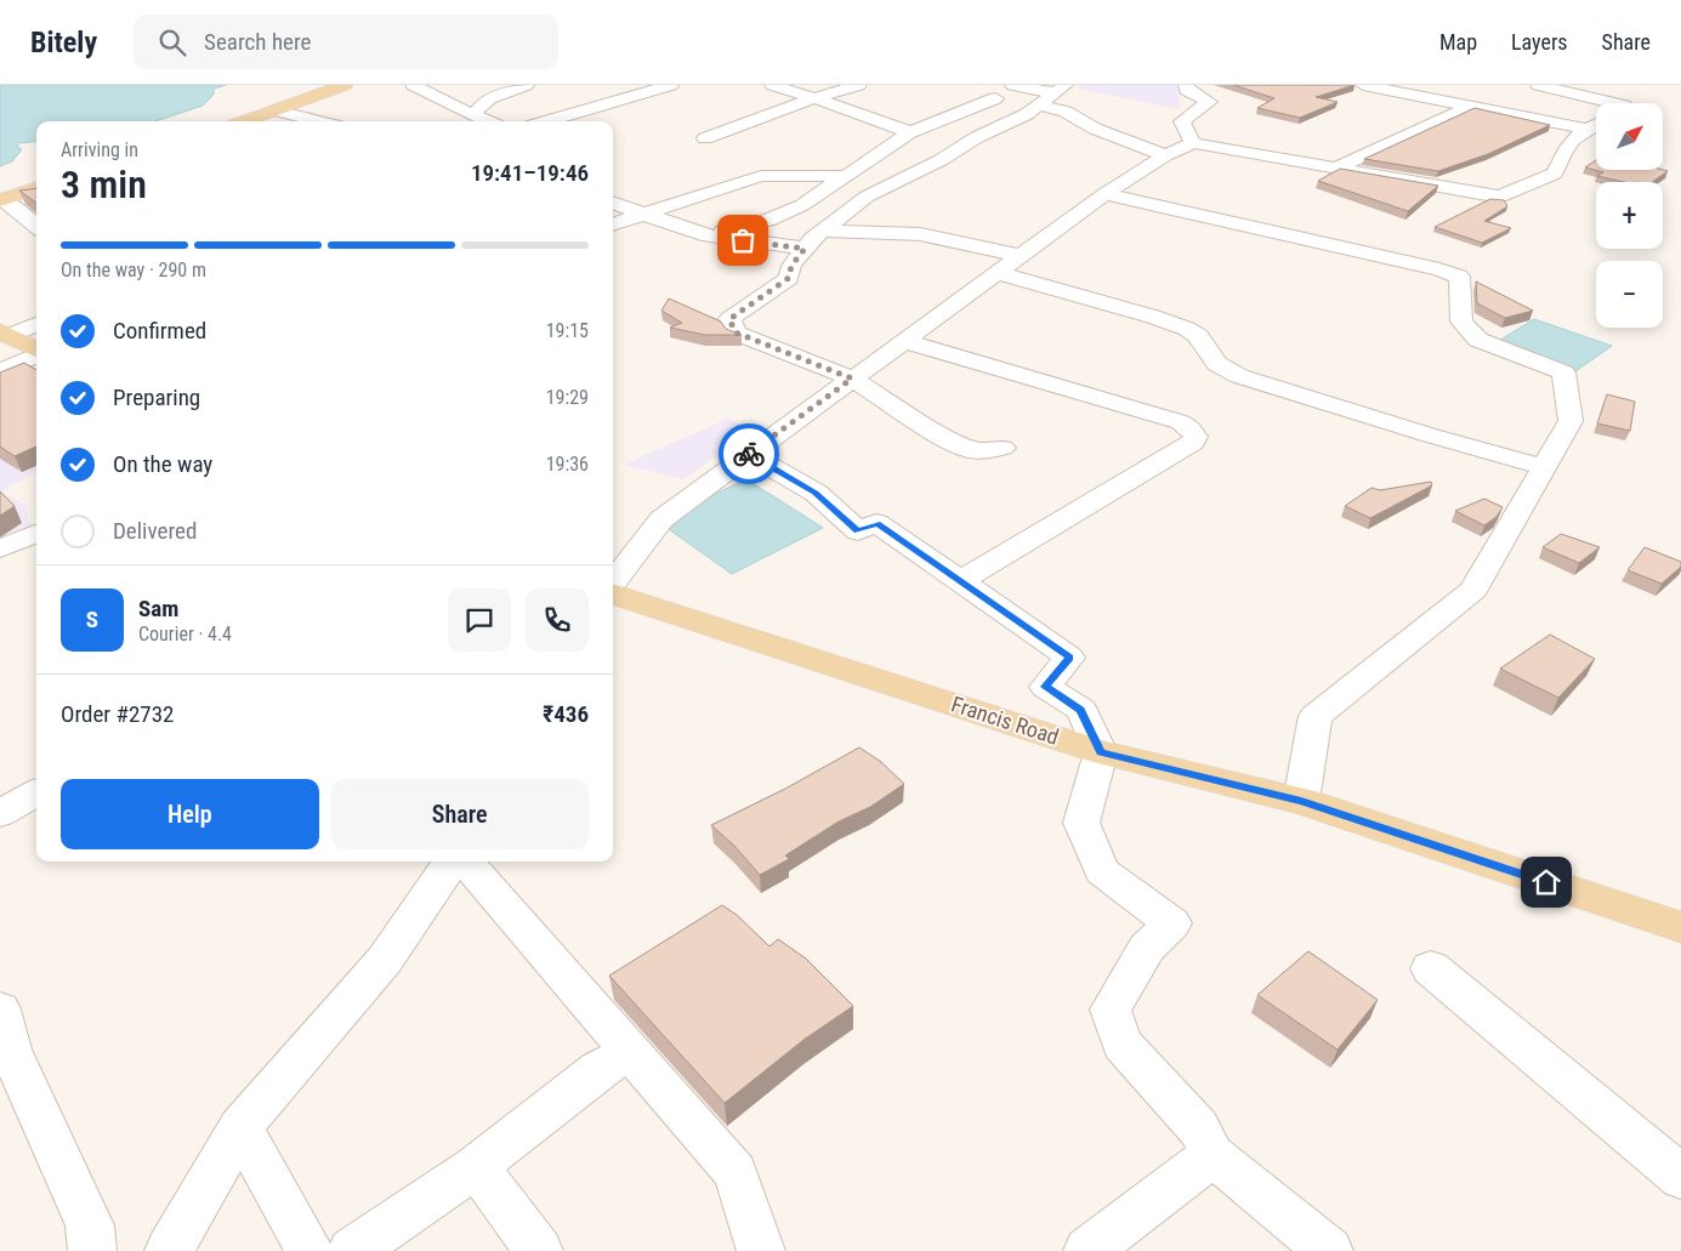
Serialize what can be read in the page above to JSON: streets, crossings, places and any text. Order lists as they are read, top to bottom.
{
  "streets": {
    "main road": ["Francis Road"]
  },
  "north": "top right",
  "page": {
    "header": "Bitely",
    "search": "Search here",
    "nav": ["Map", "Layers", "Share"],
    "map_buttons": ["+", "−"],
    "heading": ["3 min", "Arriving in", "19:41–19:46"],
    "panel": [
      "Sam",
      "Courier · 4.4",
      "Order #2732",
      "₹436"
    ],
    "bar": "On the way · 290 m",
    "list": [
      ["Confirmed", "19:15"],
      ["Preparing", "19:29"],
      ["On the way", "19:36"],
      "Delivered"
    ],
    "round": "S",
    "buttons": ["Help", "Share"]
  }
}
